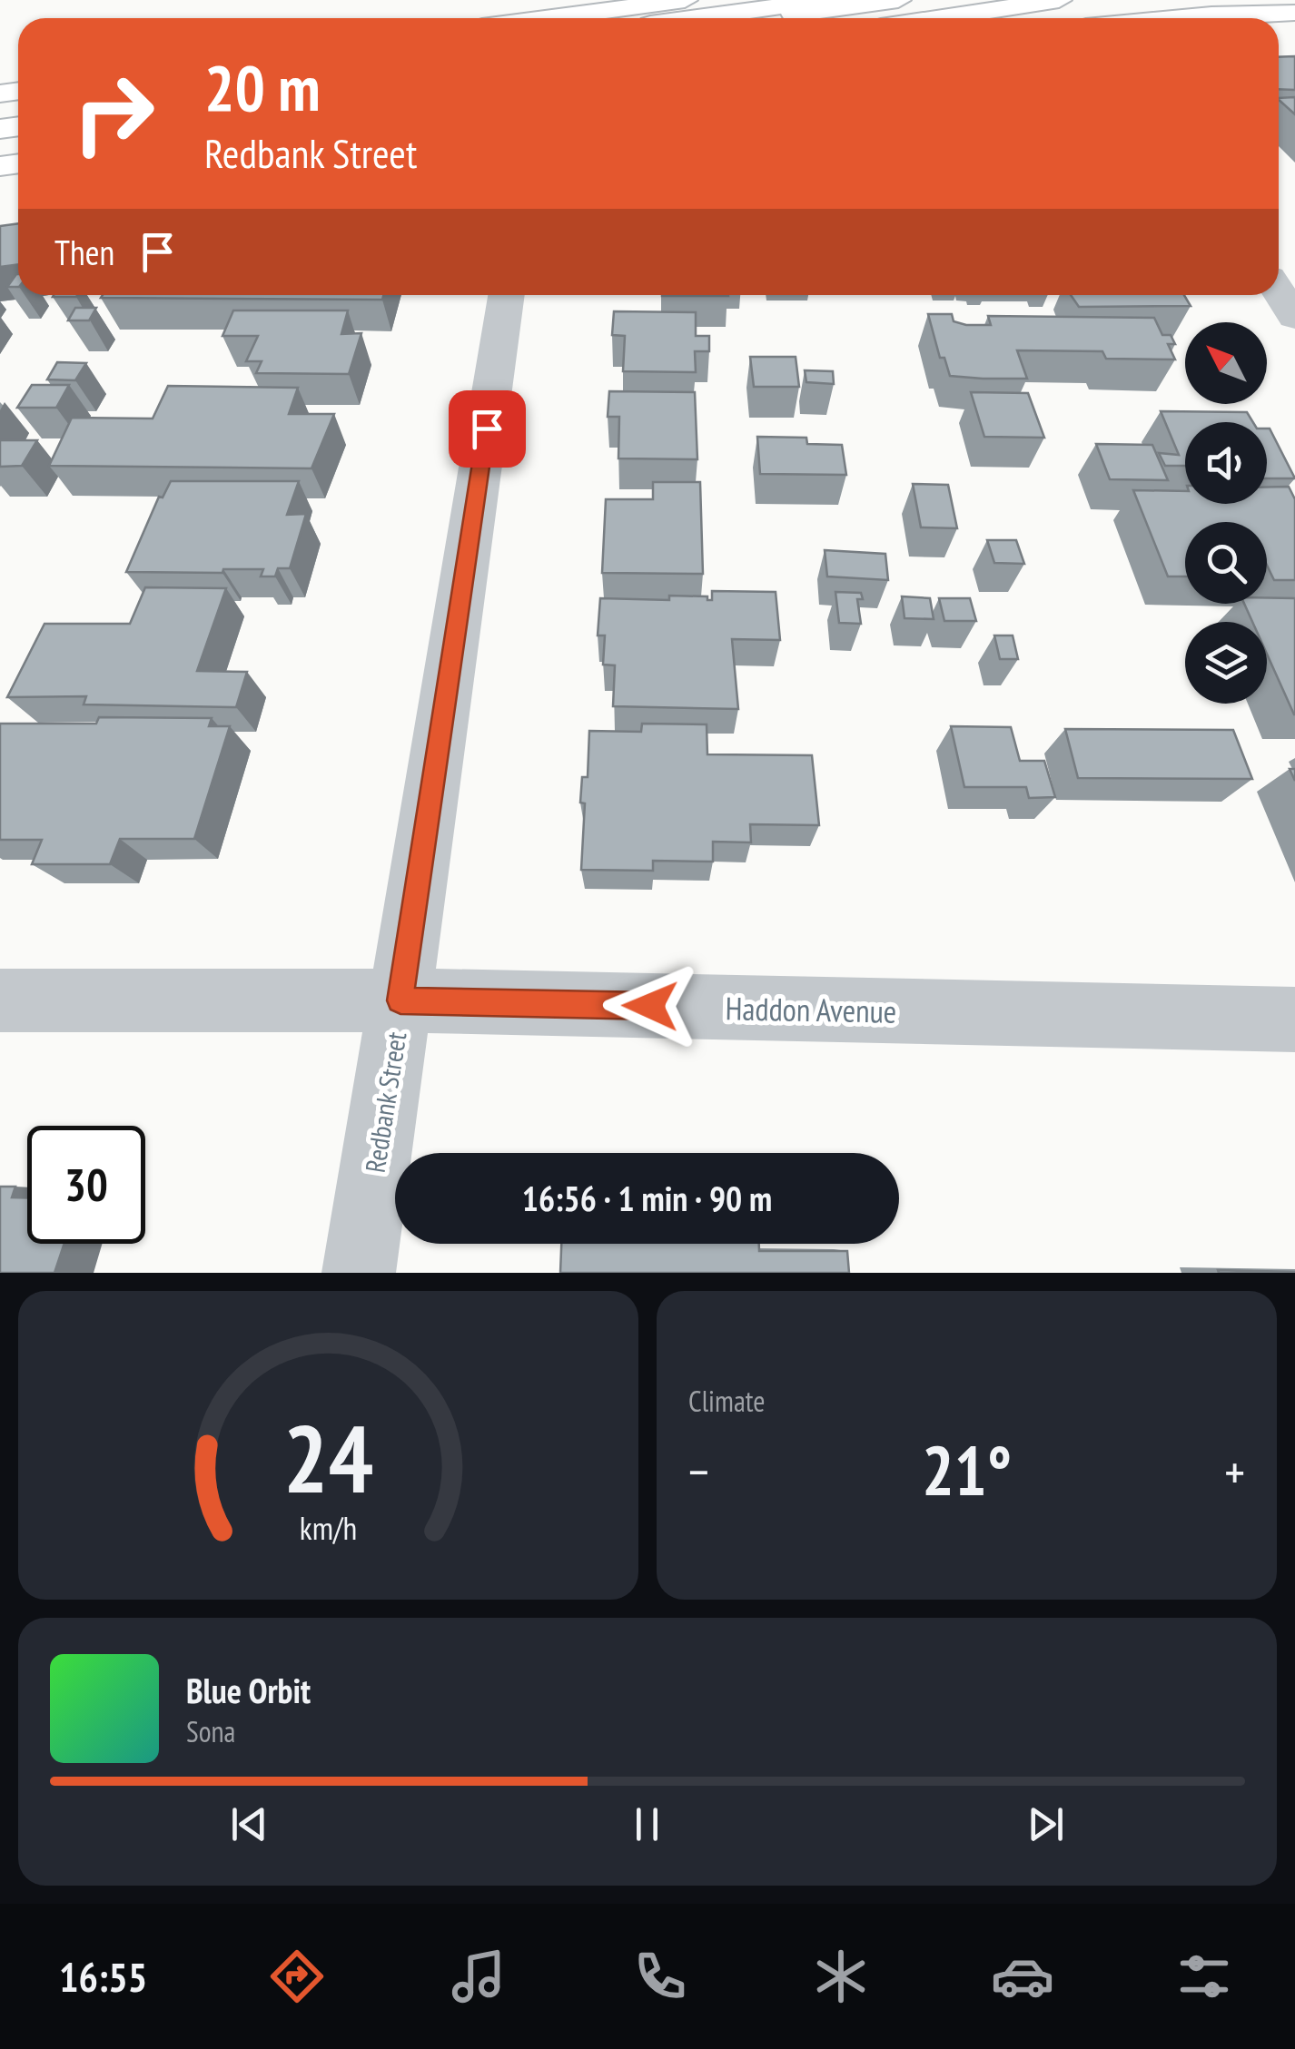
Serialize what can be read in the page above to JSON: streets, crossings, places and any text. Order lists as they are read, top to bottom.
{
  "streets": {
    "street": ["Haddon Avenue", "Redbank Street"]
  },
  "crossings": [
    ["Haddon Avenue", "Redbank Street"]
  ],
  "north": "top left",
  "page": {
    "turn": ["20 m", "Redbank Street"],
    "then": "Then",
    "limit": "30",
    "trip": "16:56 · 1 min · 90 m",
    "tile": "Climate",
    "heat": ["−", "21°", "+"],
    "song": ["Blue Orbit", "Sona"],
    "tabs": "16:55",
    "gauge": ["24", "km/h"]
  }
}
